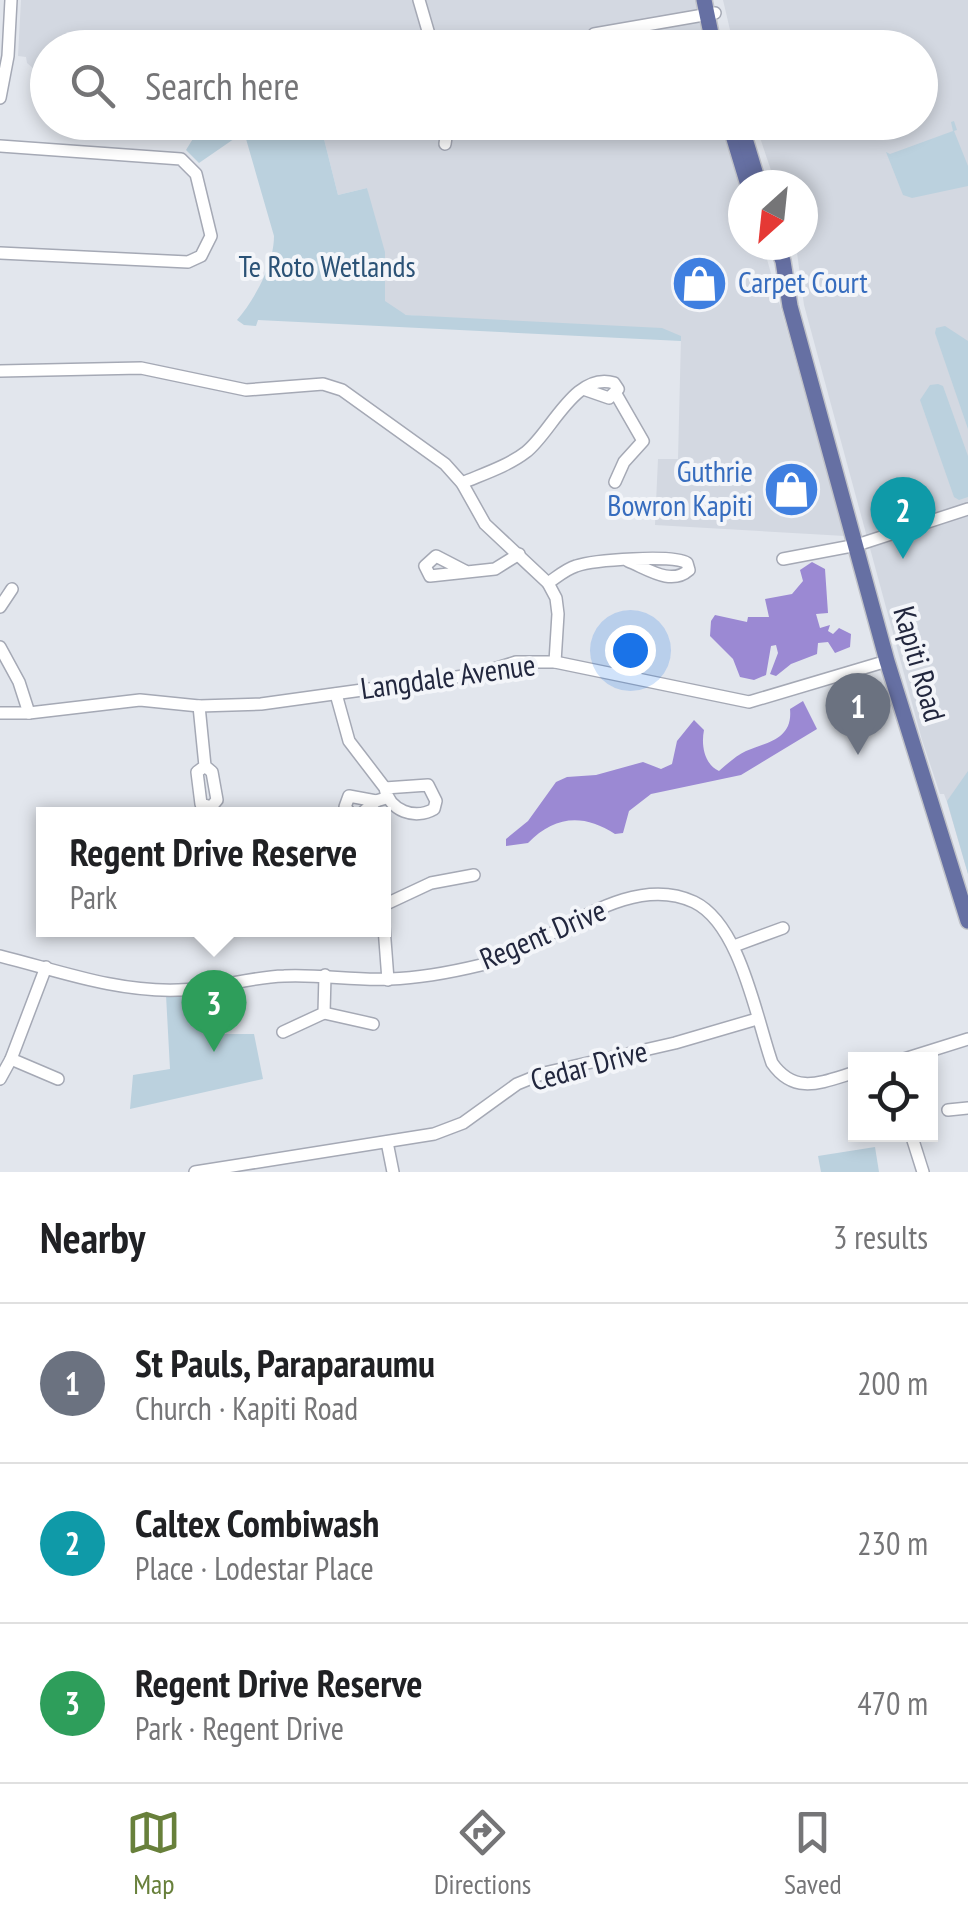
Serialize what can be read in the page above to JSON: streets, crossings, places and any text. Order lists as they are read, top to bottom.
{
  "streets": {
    "main road": ["Kapiti Road"],
    "street": ["Langdale Avenue", "Regent Drive", "Cedar Drive"]
  },
  "crossings": [
    ["Kapiti Road", "Langdale Avenue"],
    ["Regent Drive", "Cedar Drive"]
  ],
  "parks": ["Te Roto Wetlands"],
  "places": {
    "shop": ["Carpet Court", "Guthrie Bowron Kapiti"]
  },
  "north": "bottom left",
  "page": {
    "search": "Search here",
    "pins": ["2", "1", "3"],
    "popup": ["Regent Drive Reserve", "Park"],
    "heading": ["Nearby", "3 results"],
    "list": [
      {
        "mark": "1",
        "name": "St Pauls, Paraparaumu",
        "note": "Church · Kapiti Road",
        "value": "200 m"
      },
      {
        "mark": "2",
        "name": "Caltex Combiwash",
        "note": "Place · Lodestar Place",
        "value": "230 m"
      },
      {
        "mark": "3",
        "name": "Regent Drive Reserve",
        "note": "Park · Regent Drive",
        "value": "470 m"
      }
    ],
    "nav": ["Map", "Directions", "Saved"]
  }
}
